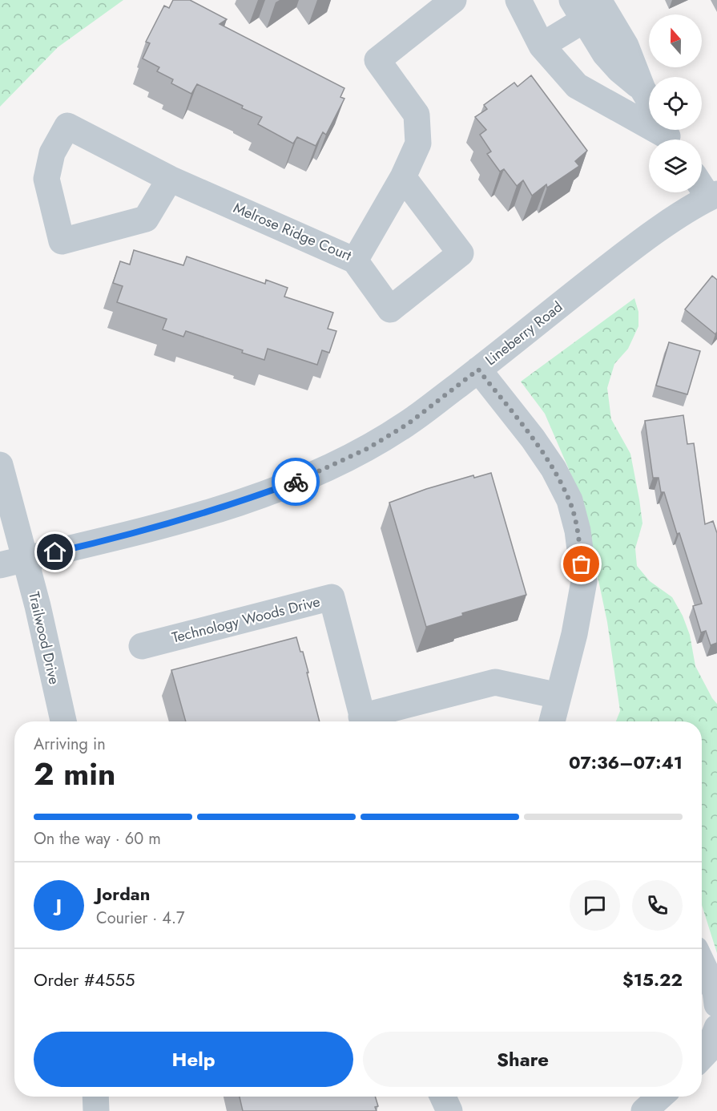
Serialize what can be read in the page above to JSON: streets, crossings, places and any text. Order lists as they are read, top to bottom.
{
  "streets": {
    "street": [
      "Melrose Ridge Court",
      "Lineberry Road",
      "Technology Woods Drive",
      "Trailwood Drive"
    ]
  },
  "crossings": [
    ["Lineberry Road", "Trailwood Drive"]
  ],
  "north": "top",
  "page": {
    "heading": ["2 min", "Arriving in", "07:36–07:41"],
    "panel": [
      "Jordan",
      "Courier · 4.7",
      "Order #4555",
      "$15.22"
    ],
    "bar": "On the way · 60 m",
    "round": "J",
    "buttons": ["Help", "Share"]
  }
}
